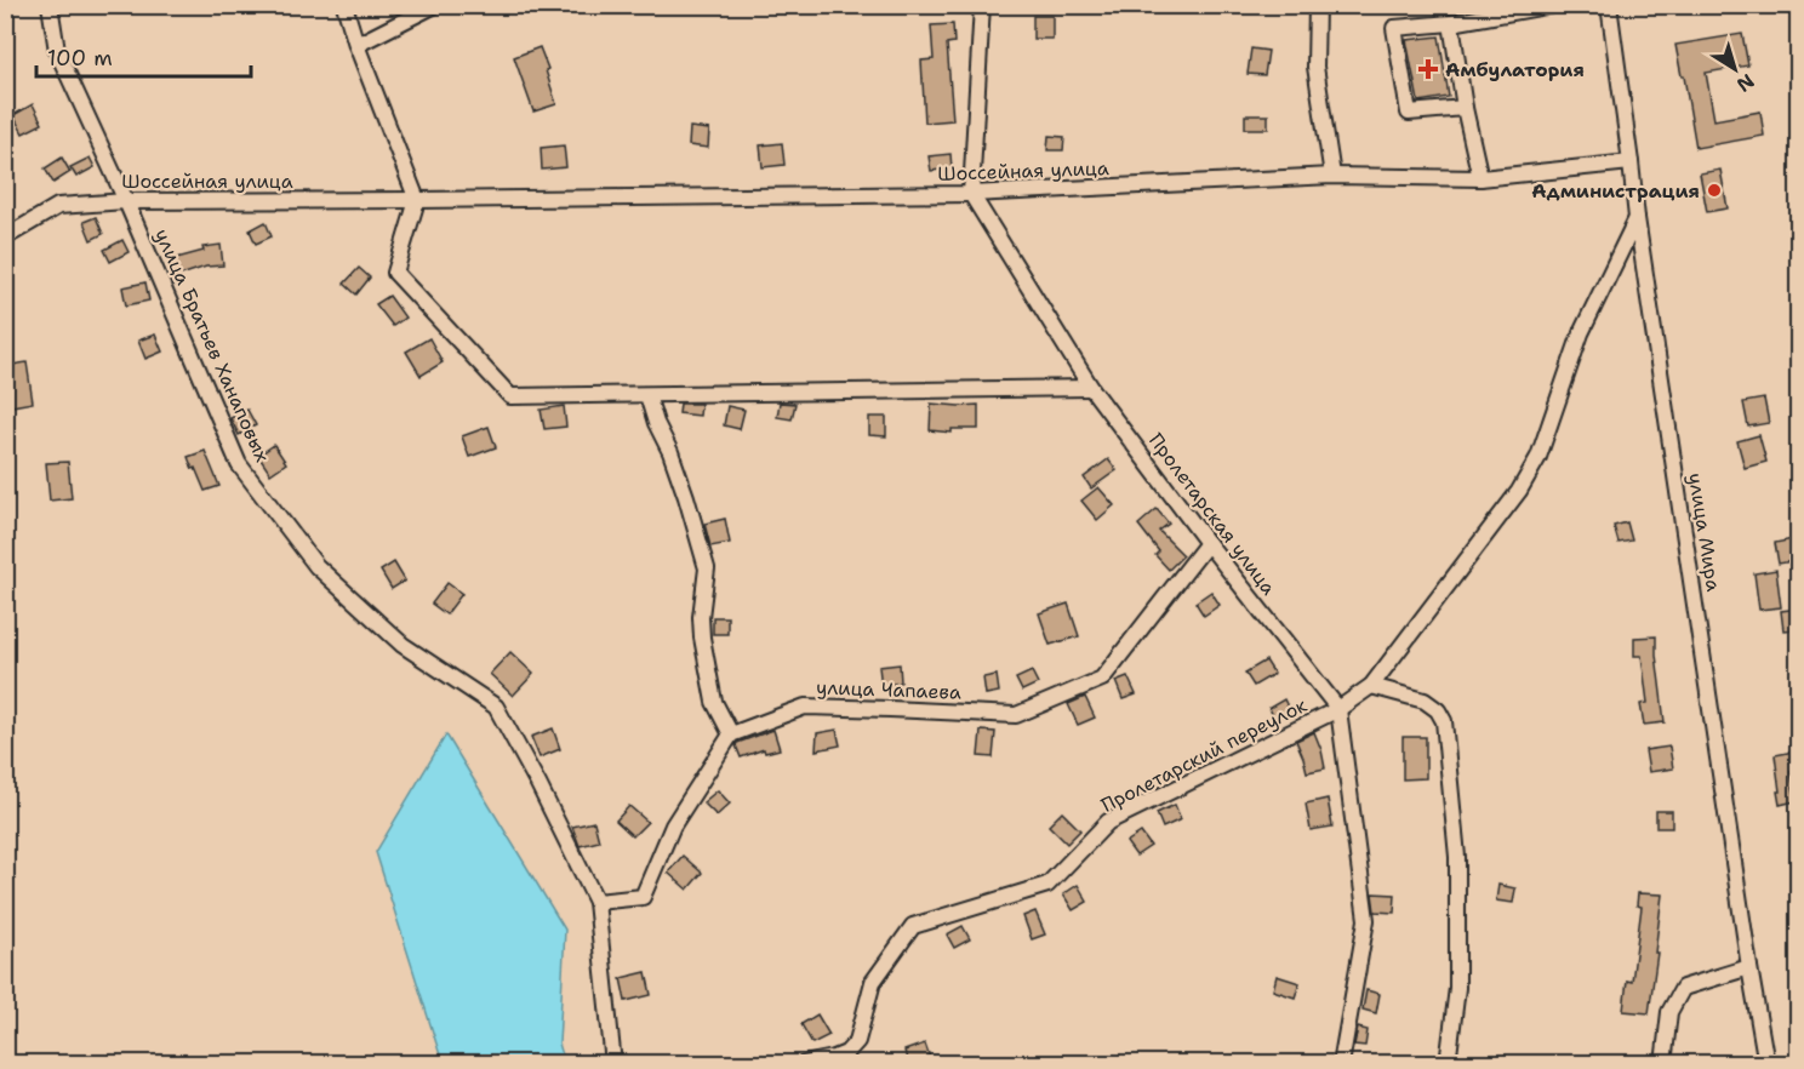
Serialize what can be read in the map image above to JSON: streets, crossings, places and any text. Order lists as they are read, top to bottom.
{
  "streets": {
    "street": [
      "Шоссейная улица",
      "улица Братьев Ханаповых",
      "Пролетарская улица",
      "улица Мира",
      "улица Чапаева",
      "Пролетарский переулок"
    ]
  },
  "crossings": [
    ["Шоссейная улица", "улица Братьев Ханаповых"],
    ["Шоссейная улица", "Пролетарская улица"],
    ["Шоссейная улица", "улица Мира"],
    ["Пролетарская улица", "улица Чапаева"],
    ["Пролетарская улица", "Пролетарский переулок"],
    ["улица Мира", "Пролетарский переулок"]
  ],
  "places": {
    "health": ["Амбулатория"],
    "other": ["Администрация"]
  },
  "scale_bar": "100 m",
  "north": "bottom right"
}
